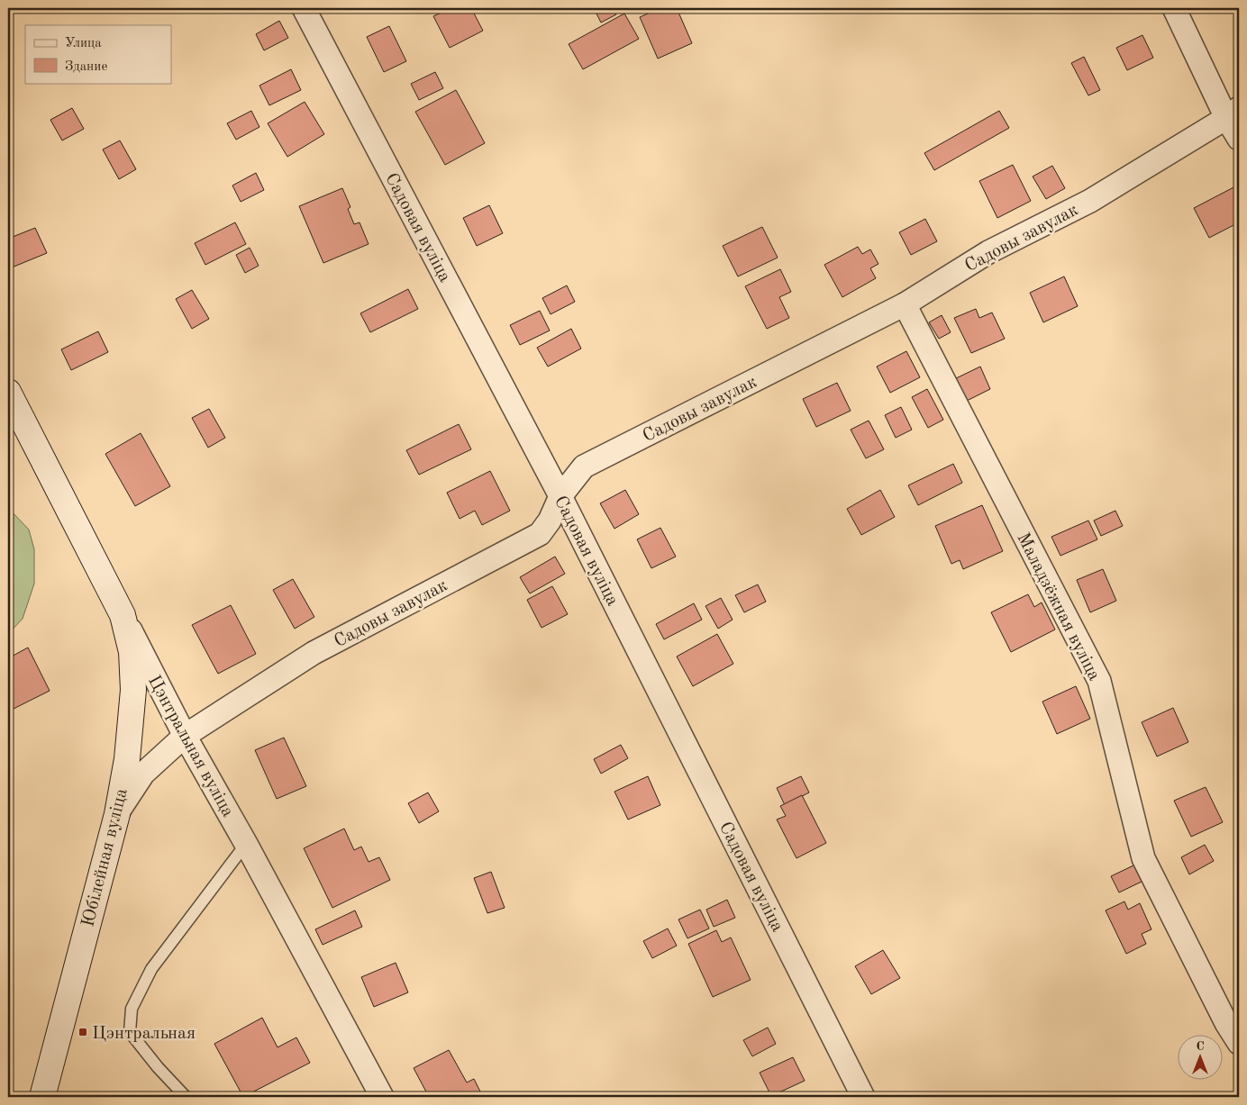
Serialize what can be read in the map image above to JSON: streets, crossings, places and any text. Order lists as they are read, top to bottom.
{
  "streets": {
    "main road": ["Цэнтральная вуліца", "Юбілейная вуліца"],
    "street": ["Садовая вуліца", "Садовы завулак", "Маладзёжная вуліца"]
  },
  "crossings": [
    ["Садовая вуліца", "Садовы завулак"],
    ["Садовы завулак", "Маладзёжная вуліца"],
    ["Садовы завулак", "Цэнтральная вуліца"],
    ["Садовы завулак", "Юбілейная вуліца"],
    ["Цэнтральная вуліца", "Юбілейная вуліца"]
  ],
  "places": {
    "transit": ["Цэнтральная"]
  },
  "legend": ["Улица", "Здание"],
  "north": "top"
}
